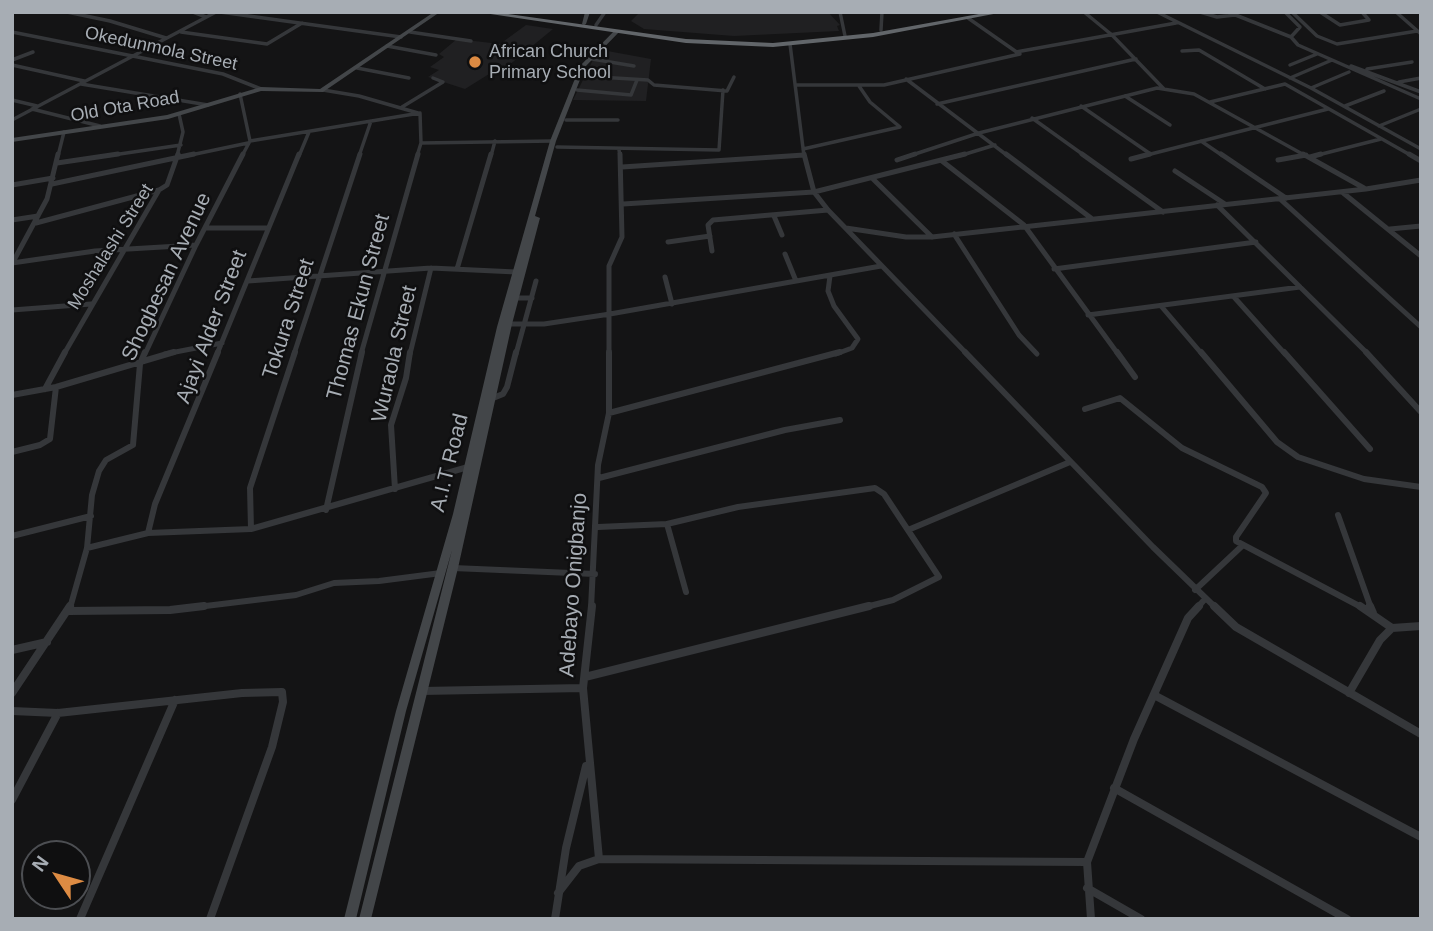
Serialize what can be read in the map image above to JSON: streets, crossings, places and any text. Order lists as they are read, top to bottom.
{
  "streets": {
    "street": [
      "Okedunmola Street",
      "Old Ota Road",
      "Moshalashi Street",
      "Shogbesan Avenue",
      "Thomas Ekun Street",
      "Tokura Street",
      "Ajayi Alder Street",
      "Wuraola Street",
      "A.I.T Road",
      "Adebayo Onigbanjo"
    ]
  },
  "crossings": [
    ["Okedunmola Street", "Old Ota Road"],
    ["Old Ota Road", "Moshalashi Street"]
  ],
  "places": ["African Church Primary School"],
  "north": "top left"
}
